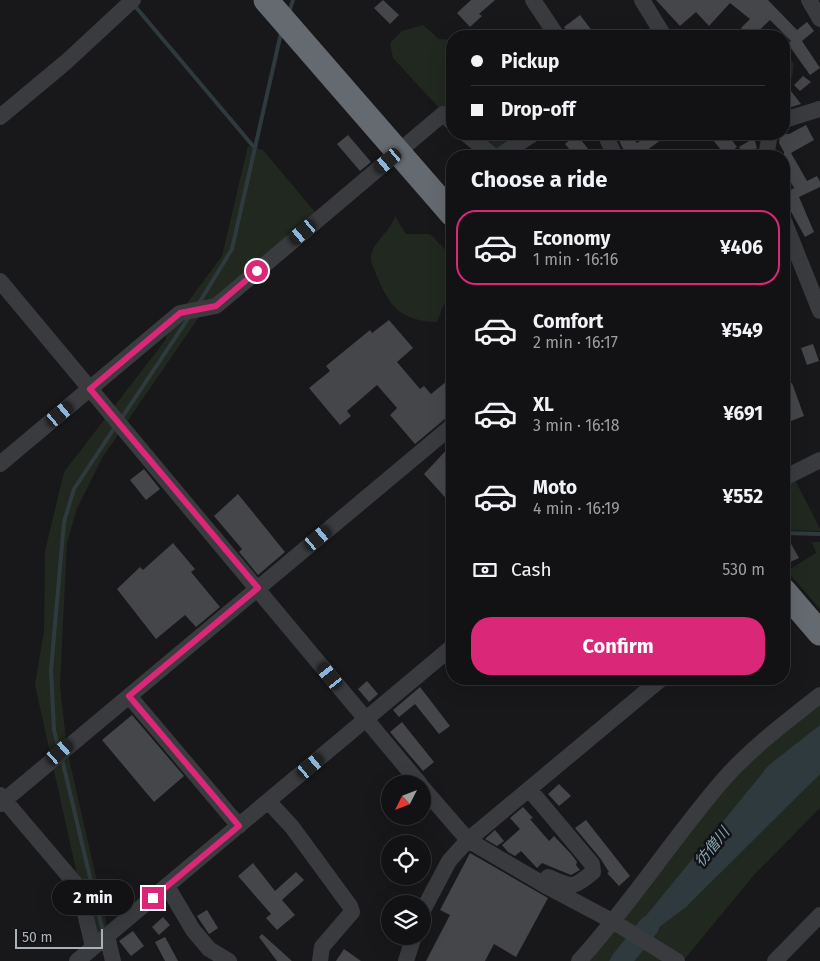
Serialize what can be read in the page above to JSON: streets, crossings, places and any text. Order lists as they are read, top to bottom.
{
  "water": ["彷僧川"],
  "scale_bar": "50 m",
  "north": "bottom left",
  "page": {
    "banner": ["Pickup", "Drop-off"],
    "heading": "Choose a ride",
    "list": [
      {
        "name": "Economy",
        "note": "1 min · 16:16",
        "value": "¥406"
      },
      {
        "name": "Comfort",
        "note": "2 min · 16:17",
        "value": "¥549"
      },
      {
        "name": "XL",
        "note": "3 min · 16:18",
        "value": "¥691"
      },
      {
        "name": "Moto",
        "note": "4 min · 16:19",
        "value": "¥552"
      }
    ],
    "pay": ["Cash", "530 m"],
    "buttons": "Confirm",
    "bubble": "2 min",
    "scale": "50 m"
  }
}
